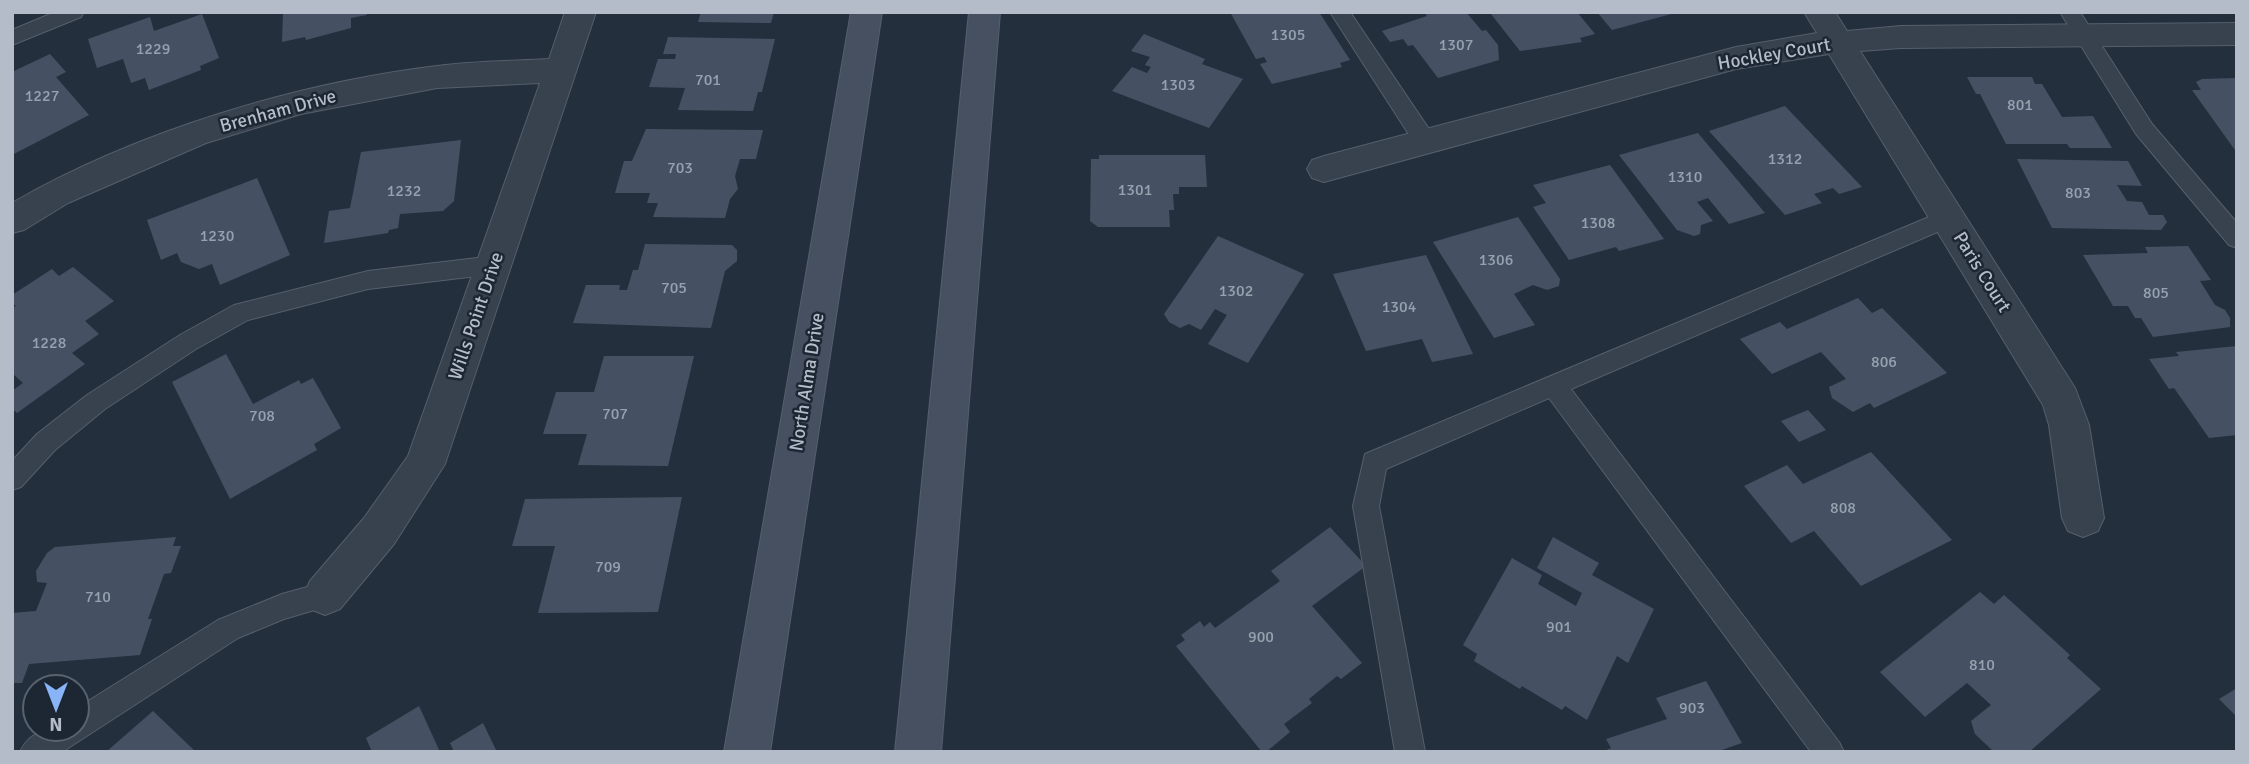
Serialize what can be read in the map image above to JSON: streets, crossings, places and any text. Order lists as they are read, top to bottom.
{
  "streets": {
    "main road": ["North Alma Drive"],
    "street": [
      "Hockley Court",
      "Brenham Drive",
      "Paris Court",
      "Wills Point Drive"
    ]
  },
  "crossings": [
    ["Hockley Court", "Paris Court"],
    ["Brenham Drive", "Wills Point Drive"]
  ],
  "house_numbers": [
    "1305",
    "1307",
    "1229",
    "701",
    "1303",
    "1227",
    "801",
    "1312",
    "703",
    "1310",
    "1301",
    "1232",
    "803",
    "1308",
    "1230",
    "1306",
    "705",
    "1302",
    "805",
    "1304",
    "1228",
    "806",
    "707",
    "708",
    "808",
    "709",
    "710",
    "901",
    "900",
    "810",
    "903"
  ],
  "north": "bottom"
}
